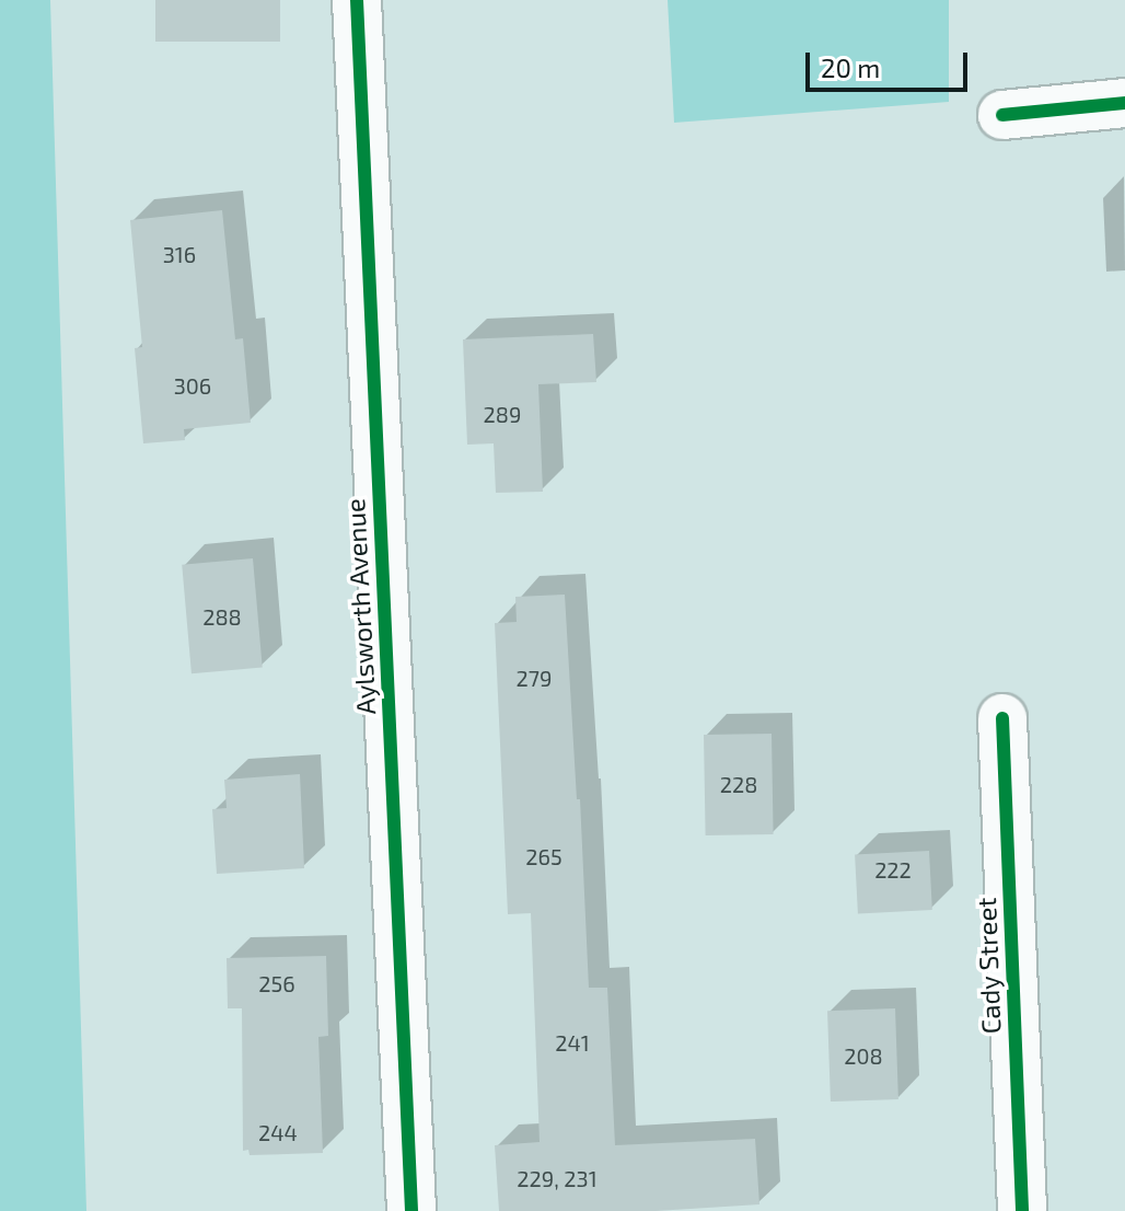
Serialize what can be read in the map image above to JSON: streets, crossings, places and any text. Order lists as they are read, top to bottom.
{
  "streets": {
    "street": ["Aylsworth Avenue", "Cady Street"]
  },
  "house_numbers": [
    "316",
    "306",
    "289",
    "288",
    "279",
    "228",
    "265",
    "222",
    "256",
    "241",
    "208",
    "244",
    "229, 231"
  ],
  "scale_bar": "20 m"
}
